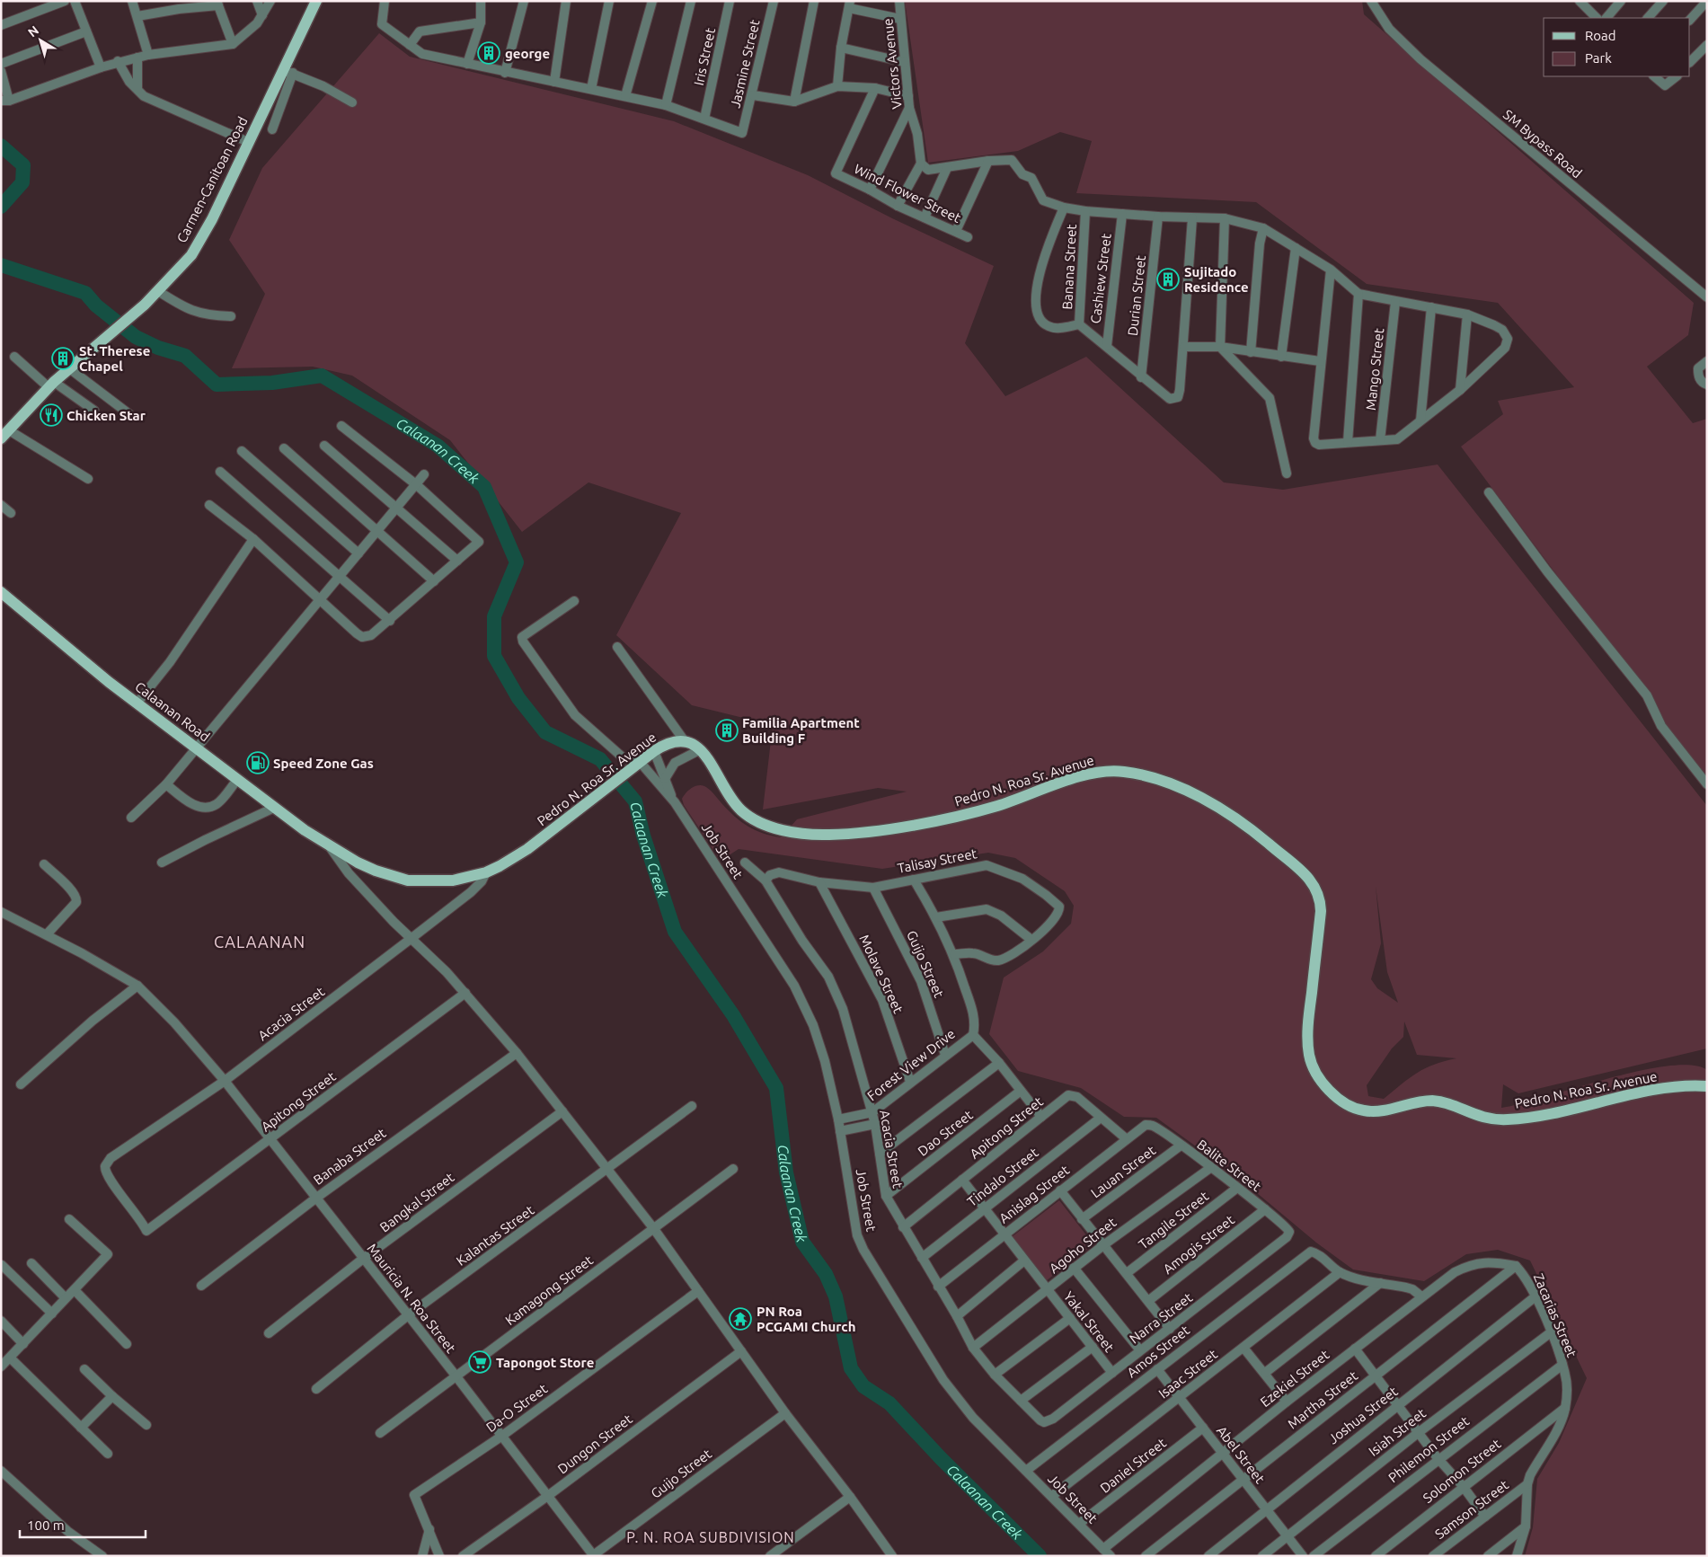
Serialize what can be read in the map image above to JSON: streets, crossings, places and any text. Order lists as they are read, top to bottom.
{
  "streets": {
    "main road": ["Carmen-Canitoan Road", "Calaanan Road", "Pedro N. Roa Sr. Avenue"],
    "street": [
      "Iris Street",
      "Jasmine Street",
      "Victors Avenue",
      "SM Bypass Road",
      "Wind Flower Street",
      "Banana Street",
      "Cashiew Street",
      "Durian Street",
      "Mango Street",
      "Job Street",
      "Talisay Street",
      "Guijo Street",
      "Molave Street",
      "Acacia Street",
      "Forest View Drive",
      "Apitong Street",
      "Dao Street",
      "Banaba Street",
      "Balite Street",
      "Lauan Street",
      "Tindalo Street",
      "Anislag Street",
      "Bangkal Street",
      "Tangile Street",
      "Kalantas Street",
      "Amogis Street",
      "Agoho Street",
      "Kamagong Street",
      "Mauricia N. Roa Street",
      "Zacarias Street",
      "Narra Street",
      "Yakal Street",
      "Amos Street",
      "Isaac Street",
      "Ezekiel Street",
      "Martha Street",
      "Da-O Street",
      "Joshua Street",
      "Isiah Street",
      "Dungon Street",
      "Philemon Street",
      "Abel Street",
      "Daniel Street",
      "Solomon Street",
      "Samson Street"
    ]
  },
  "crossings": [
    ["Iris Street", "Jasmine Street"],
    ["Calaanan Road", "Pedro N. Roa Sr. Avenue"],
    ["Pedro N. Roa Sr. Avenue", "Job Street"],
    ["Pedro N. Roa Sr. Avenue", "Acacia Street"],
    ["Job Street", "Forest View Drive"],
    ["Job Street", "Amos Street"],
    ["Job Street", "Isaac Street"],
    ["Job Street", "Ezekiel Street"],
    ["Job Street", "Daniel Street"],
    ["Talisay Street", "Guijo Street"],
    ["Talisay Street", "Molave Street"],
    ["Talisay Street", "Acacia Street"],
    ["Guijo Street", "Forest View Drive"],
    ["Guijo Street", "Mauricia N. Roa Street"],
    ["Molave Street", "Forest View Drive"],
    ["Acacia Street", "Forest View Drive"],
    ["Acacia Street", "Apitong Street"],
    ["Acacia Street", "Dao Street"],
    ["Acacia Street", "Tindalo Street"],
    ["Acacia Street", "Anislag Street"],
    ["Acacia Street", "Agoho Street"],
    ["Acacia Street", "Mauricia N. Roa Street"],
    ["Acacia Street", "Narra Street"],
    ["Apitong Street", "Tindalo Street"],
    ["Apitong Street", "Anislag Street"],
    ["Apitong Street", "Mauricia N. Roa Street"],
    ["Apitong Street", "Yakal Street"],
    ["Banaba Street", "Mauricia N. Roa Street"],
    ["Balite Street", "Lauan Street"],
    ["Balite Street", "Anislag Street"],
    ["Balite Street", "Tangile Street"],
    ["Balite Street", "Amogis Street"],
    ["Balite Street", "Agoho Street"],
    ["Balite Street", "Narra Street"],
    ["Tindalo Street", "Yakal Street"],
    ["Anislag Street", "Yakal Street"],
    ["Bangkal Street", "Mauricia N. Roa Street"],
    ["Kalantas Street", "Mauricia N. Roa Street"],
    ["Agoho Street", "Yakal Street"],
    ["Kamagong Street", "Mauricia N. Roa Street"],
    ["Mauricia N. Roa Street", "Da-O Street"],
    ["Mauricia N. Roa Street", "Dungon Street"],
    ["Zacarias Street", "Ezekiel Street"],
    ["Zacarias Street", "Martha Street"],
    ["Zacarias Street", "Joshua Street"],
    ["Zacarias Street", "Isiah Street"],
    ["Zacarias Street", "Philemon Street"],
    ["Zacarias Street", "Solomon Street"],
    ["Zacarias Street", "Samson Street"],
    ["Narra Street", "Yakal Street"],
    ["Amos Street", "Isaac Street"],
    ["Amos Street", "Abel Street"],
    ["Isaac Street", "Abel Street"],
    ["Ezekiel Street", "Martha Street"],
    ["Ezekiel Street", "Abel Street"],
    ["Martha Street", "Abel Street"],
    ["Joshua Street", "Abel Street"],
    ["Isiah Street", "Abel Street"],
    ["Abel Street", "Daniel Street"]
  ],
  "districts": ["CALAANAN", "P. N. ROA SUBDIVISION"],
  "water": ["Calaanan Creek"],
  "places": {
    "building": [
      "george",
      "Sujitado Residence",
      "St. Therese Chapel",
      "Familia Apartment Building F"
    ],
    "restaurant": ["Chicken Star"],
    "fuel station": ["Speed Zone Gas"],
    "temple": ["PN Roa PCGAMI Church"],
    "supermarket": ["Tapongot Store"]
  },
  "legend": ["Road", "Park"],
  "scale_bar": "100 m",
  "north": "top left"
}
